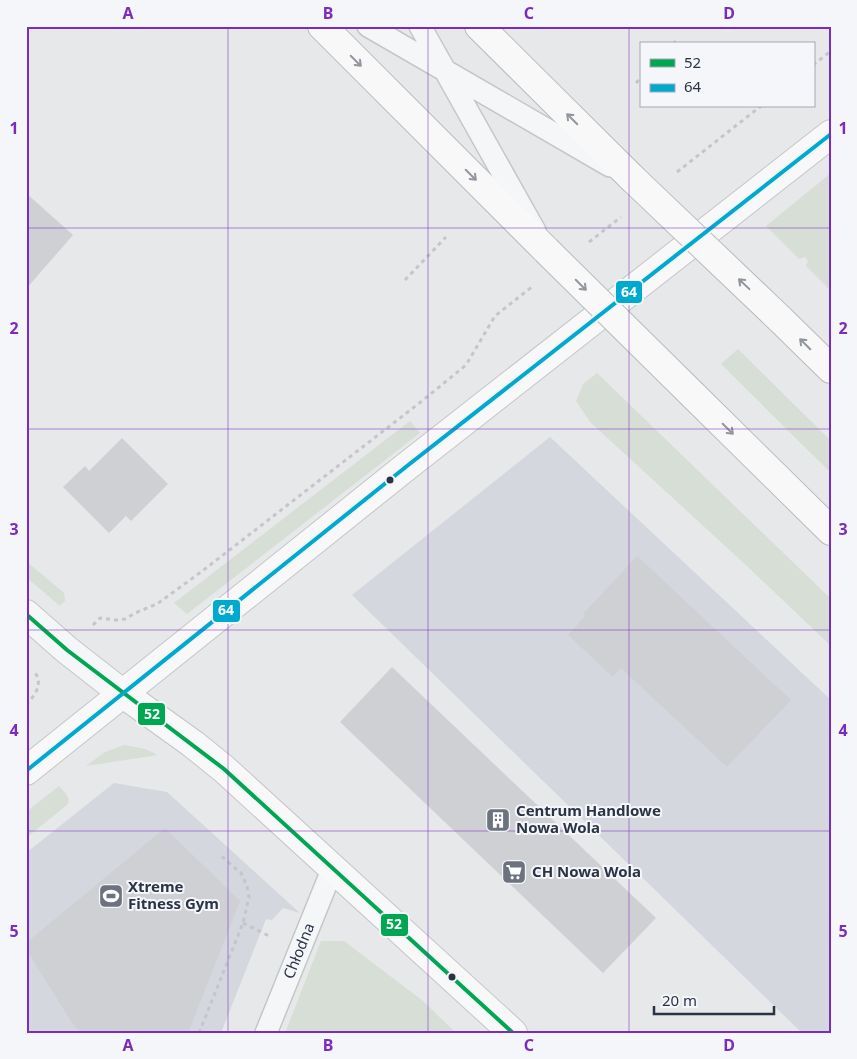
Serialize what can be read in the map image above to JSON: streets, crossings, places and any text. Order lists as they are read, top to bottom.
{
  "streets": {
    "lane": ["Chłodna"]
  },
  "places": {
    "building": ["Centrum Handlowe Nowa Wola"],
    "supermarket": ["CH Nowa Wola"],
    "sports": ["Xtreme Fitness Gym"]
  },
  "lines": ["transit line 64", "transit line 52"],
  "legend": ["52", "64"],
  "scale_bar": "20 m",
  "grid": {
    "columns": [
      "A",
      "B",
      "C",
      "D"
    ],
    "rows": [
      "1",
      "2",
      "3",
      "4",
      "5"
    ]
  }
}
